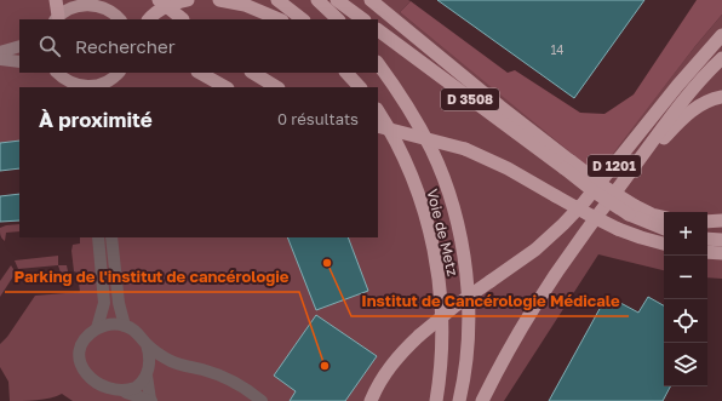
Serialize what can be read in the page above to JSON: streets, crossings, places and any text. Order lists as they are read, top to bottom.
{
  "streets": {
    "highway": ["D 3508", "D 1201", "Voie de Metz"]
  },
  "places": ["Institut de Cancérologie Médicale", "Parking de l'institut de cancérologie"],
  "house_numbers": ["14"],
  "page": {
    "search": "Rechercher",
    "heading": ["À proximité", "0 résultats"],
    "map_buttons": ["+", "−"]
  }
}
